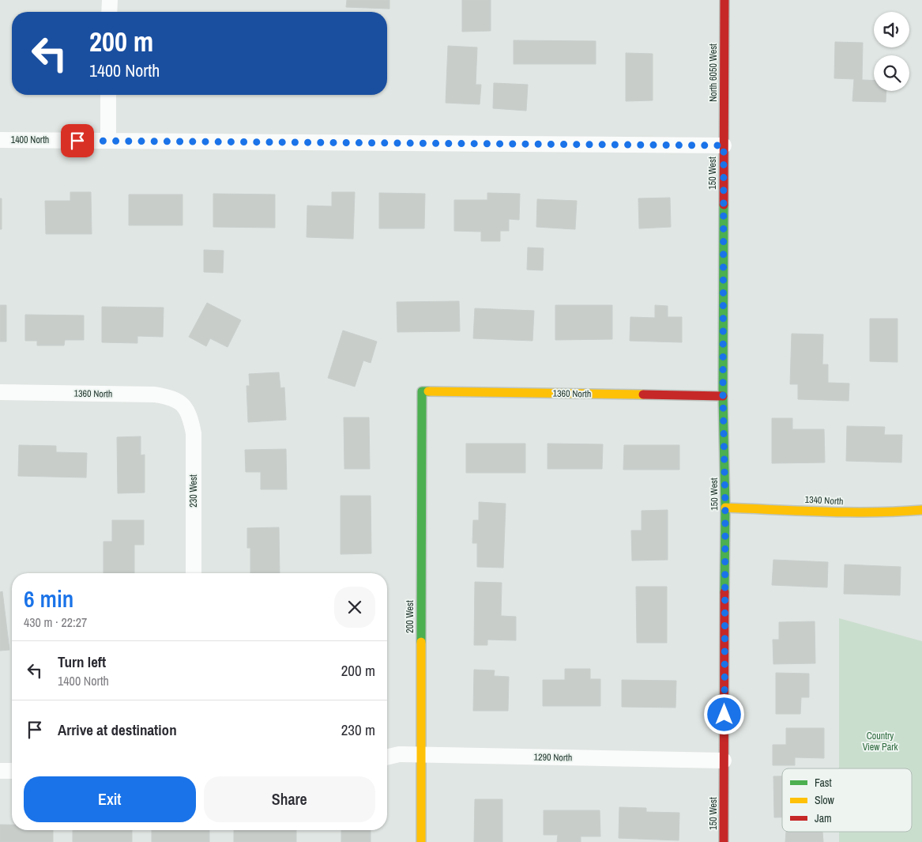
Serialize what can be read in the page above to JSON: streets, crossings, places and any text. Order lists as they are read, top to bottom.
{
  "streets": {
    "street": [
      "North 6050 West",
      "1400 North",
      "150 West",
      "1360 North",
      "230 West",
      "1340 North",
      "200 West",
      "1290 North"
    ]
  },
  "crossings": [
    ["North 6050 West", "1400 North"],
    ["North 6050 West", "150 West"],
    ["1400 North", "150 West"],
    ["150 West", "1360 North"],
    ["150 West", "1340 North"],
    ["150 West", "1290 North"],
    ["1360 North", "230 West"],
    ["1360 North", "200 West"],
    ["200 West", "1290 North"]
  ],
  "parks": ["Country View Park"],
  "legend": ["Fast", "Slow", "Jam"],
  "page": {
    "turn": ["200 m", "1400 North"],
    "heading": ["6 min", "430 m · 22:27"],
    "list": [
      {
        "name": "Turn left",
        "note": "1400 North",
        "value": "200 m"
      },
      {
        "name": "Arrive at destination",
        "value": "230 m"
      }
    ],
    "buttons": ["Exit", "Share"]
  }
}
